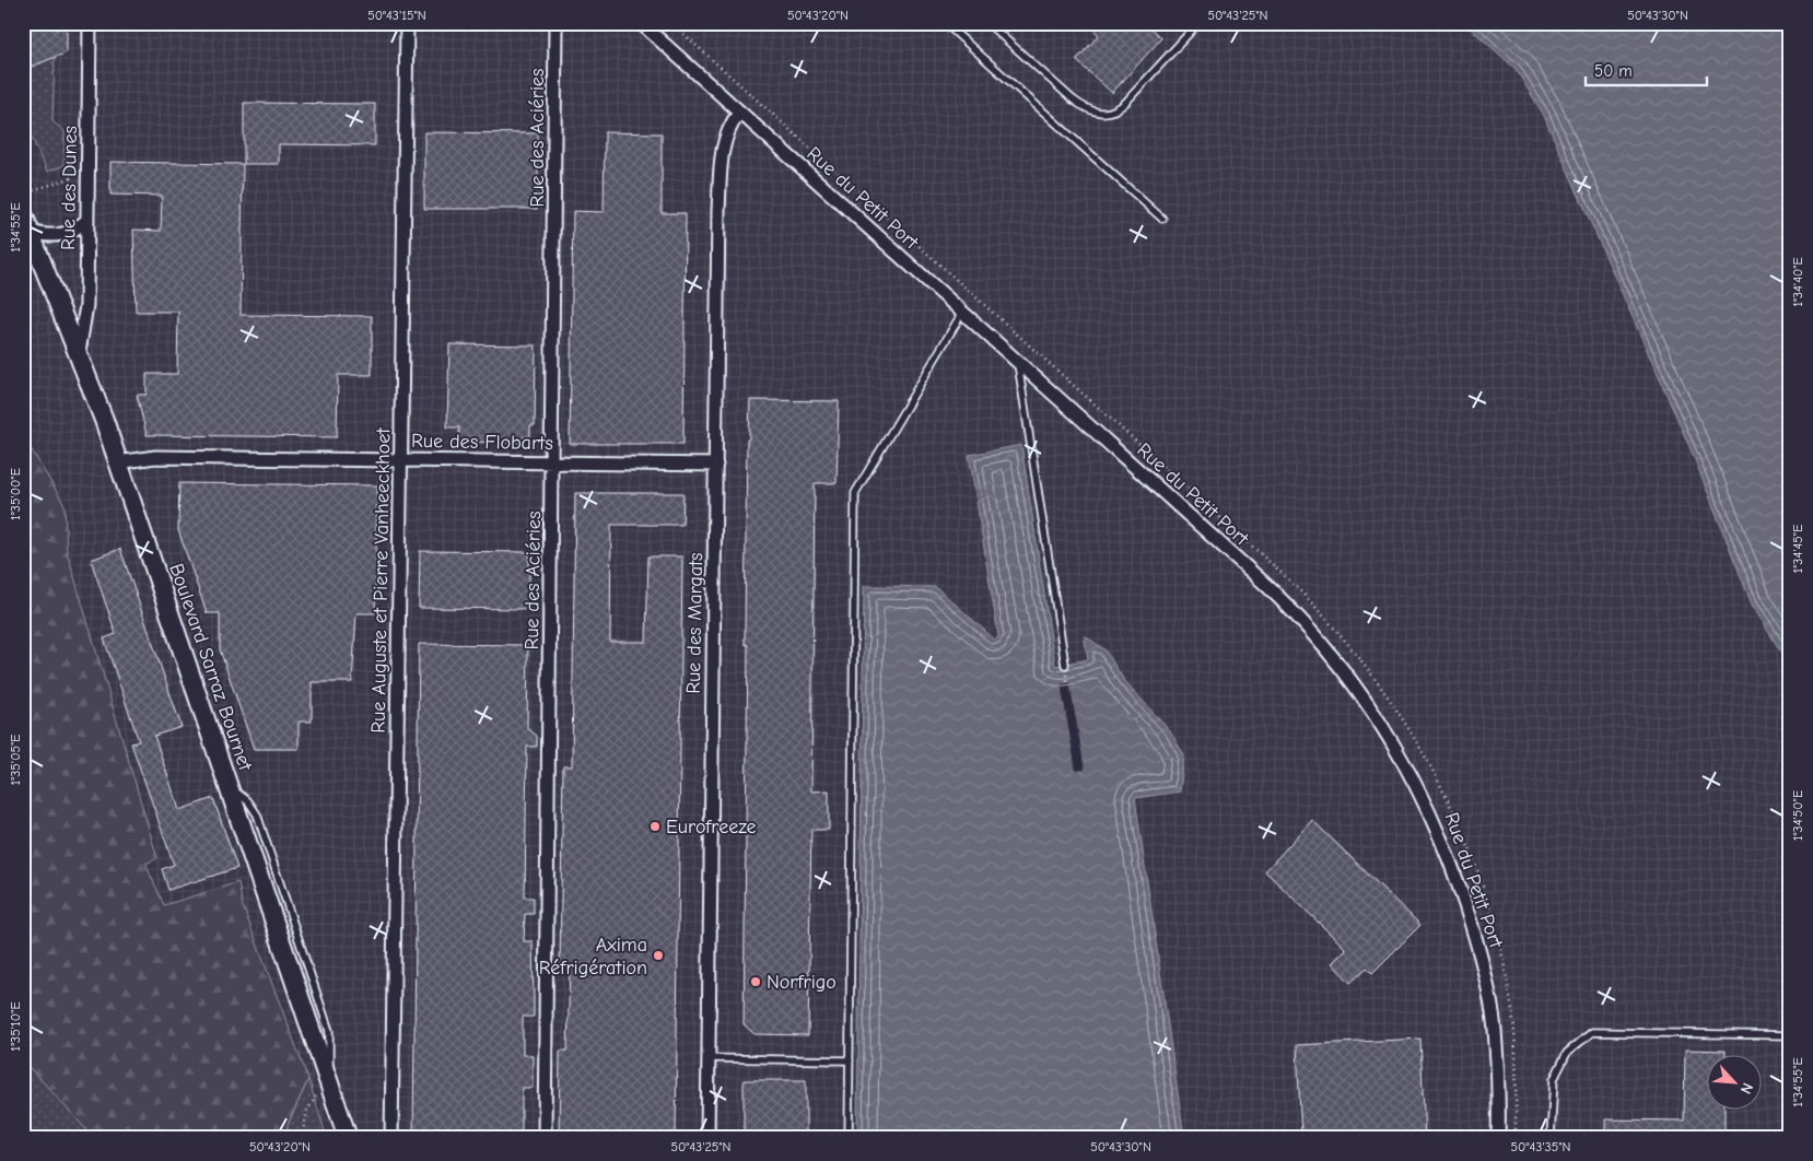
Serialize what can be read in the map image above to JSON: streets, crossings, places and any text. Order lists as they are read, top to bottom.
{
  "streets": {
    "street": [
      "Rue des Aciéries",
      "Rue des Dunes",
      "Rue du Petit Port",
      "Rue des Flobarts",
      "Rue Auguste et Pierre Vanheeckhoet",
      "Rue des Margats",
      "Boulevard Sarraz Bournet"
    ]
  },
  "crossings": [
    ["Rue des Aciéries", "Rue des Flobarts"],
    ["Rue des Dunes", "Boulevard Sarraz Bournet"],
    ["Rue du Petit Port", "Rue des Margats"],
    ["Rue des Flobarts", "Rue Auguste et Pierre Vanheeckhoet"],
    ["Rue des Flobarts", "Rue des Margats"],
    ["Rue des Flobarts", "Boulevard Sarraz Bournet"]
  ],
  "places": ["Eurofreeze", "Axima Réfrigération", "Norfrigo"],
  "scale_bar": "50 m",
  "north": "bottom right",
  "coordinates": [
    "50°43'15\"N",
    "50°43'20\"N",
    "50°43'25\"N",
    "50°43'30\"N",
    "1°34'55\"E",
    "1°34'40\"E",
    "1°35'00\"E",
    "1°34'45\"E",
    "1°35'05\"E",
    "1°34'50\"E",
    "1°35'10\"E",
    "50°43'35\"N"
  ]
}
